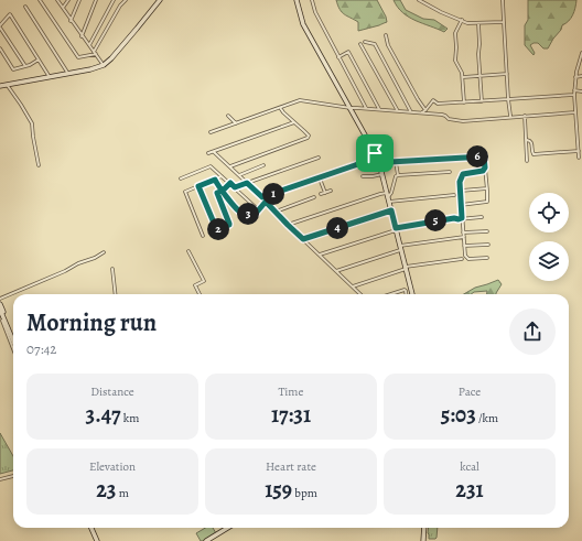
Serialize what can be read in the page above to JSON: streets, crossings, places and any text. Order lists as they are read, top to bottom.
{
  "page": {
    "pins": [
      "6",
      "1",
      "3",
      "5",
      "4",
      "2"
    ],
    "heading": ["Morning run", "07:42"],
    "stats": [
      ["Distance", "3.47 km"],
      ["Time", "17:31"],
      ["Pace", "5:03 /km"],
      ["Elevation", "23 m"],
      ["Heart rate", "159 bpm"],
      ["kcal", "231"]
    ]
  }
}
